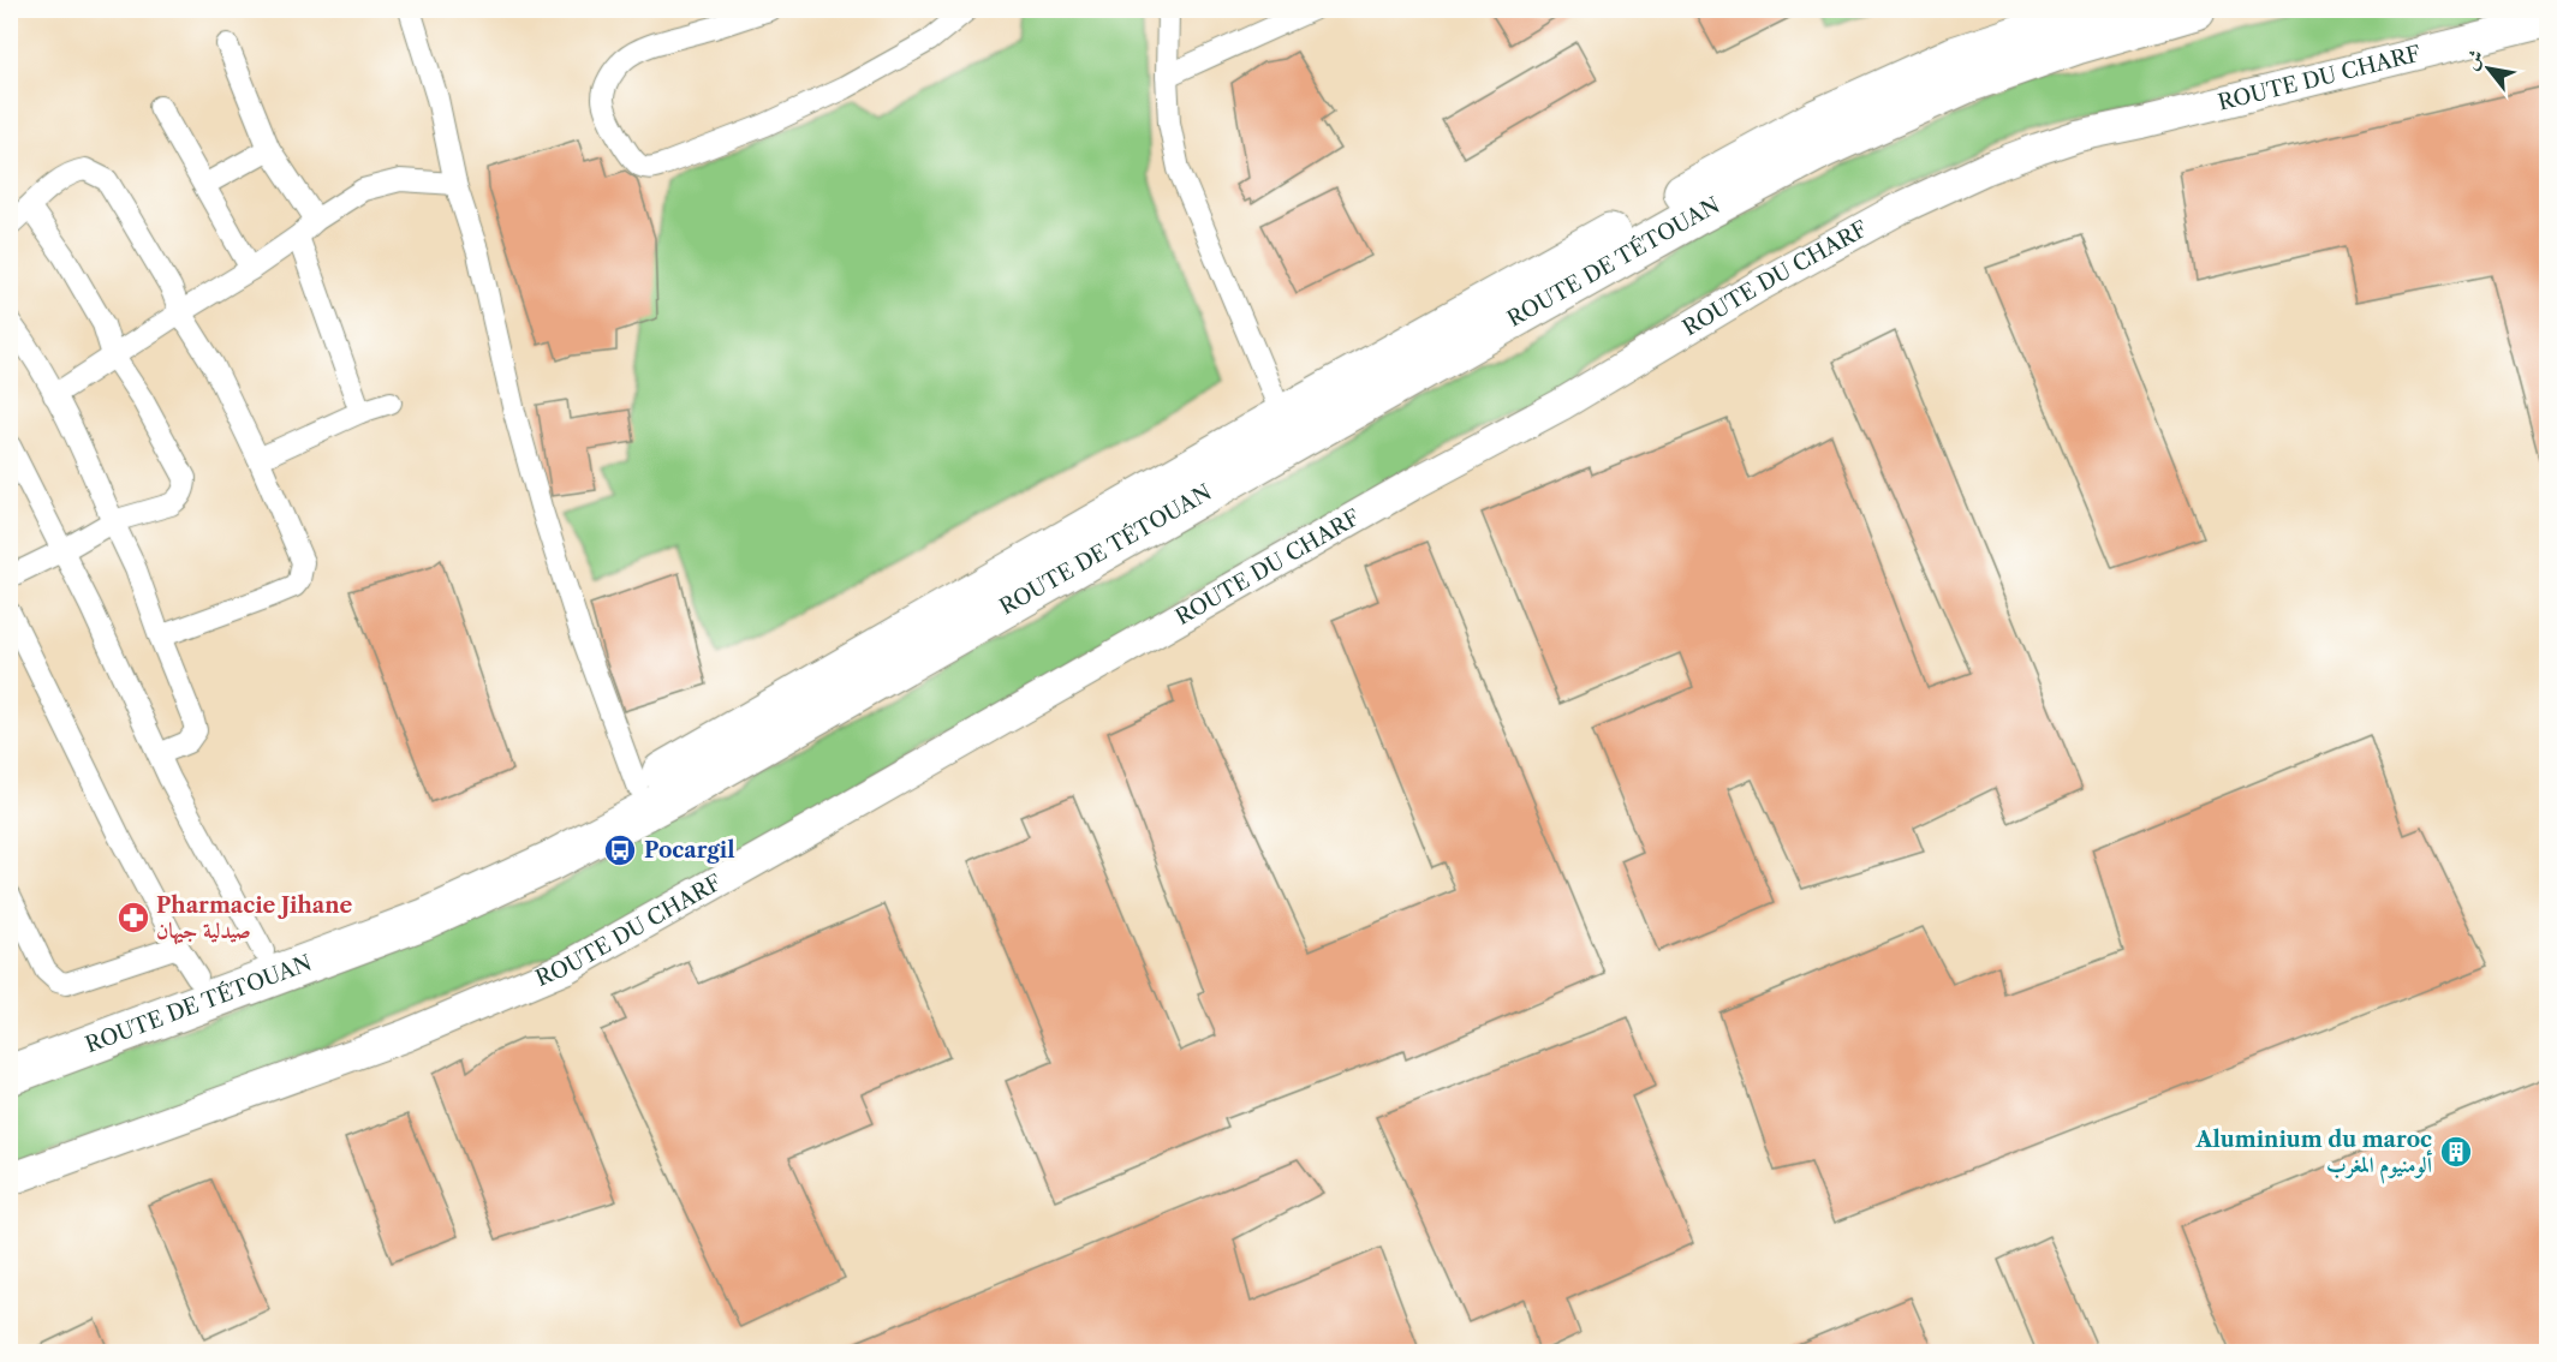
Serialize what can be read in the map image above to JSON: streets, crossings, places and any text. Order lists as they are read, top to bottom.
{
  "streets": {
    "highway": ["ROUTE DE TÉTOUAN"],
    "street": ["ROUTE DU CHARF"]
  },
  "places": {
    "bus stop": ["Pocargil"],
    "pharmacy": ["Pharmacie Jihane صيدلية جيهان"],
    "building": ["Aluminium du maroc ألومنيوم المغرب"]
  },
  "north": "top left"
}
